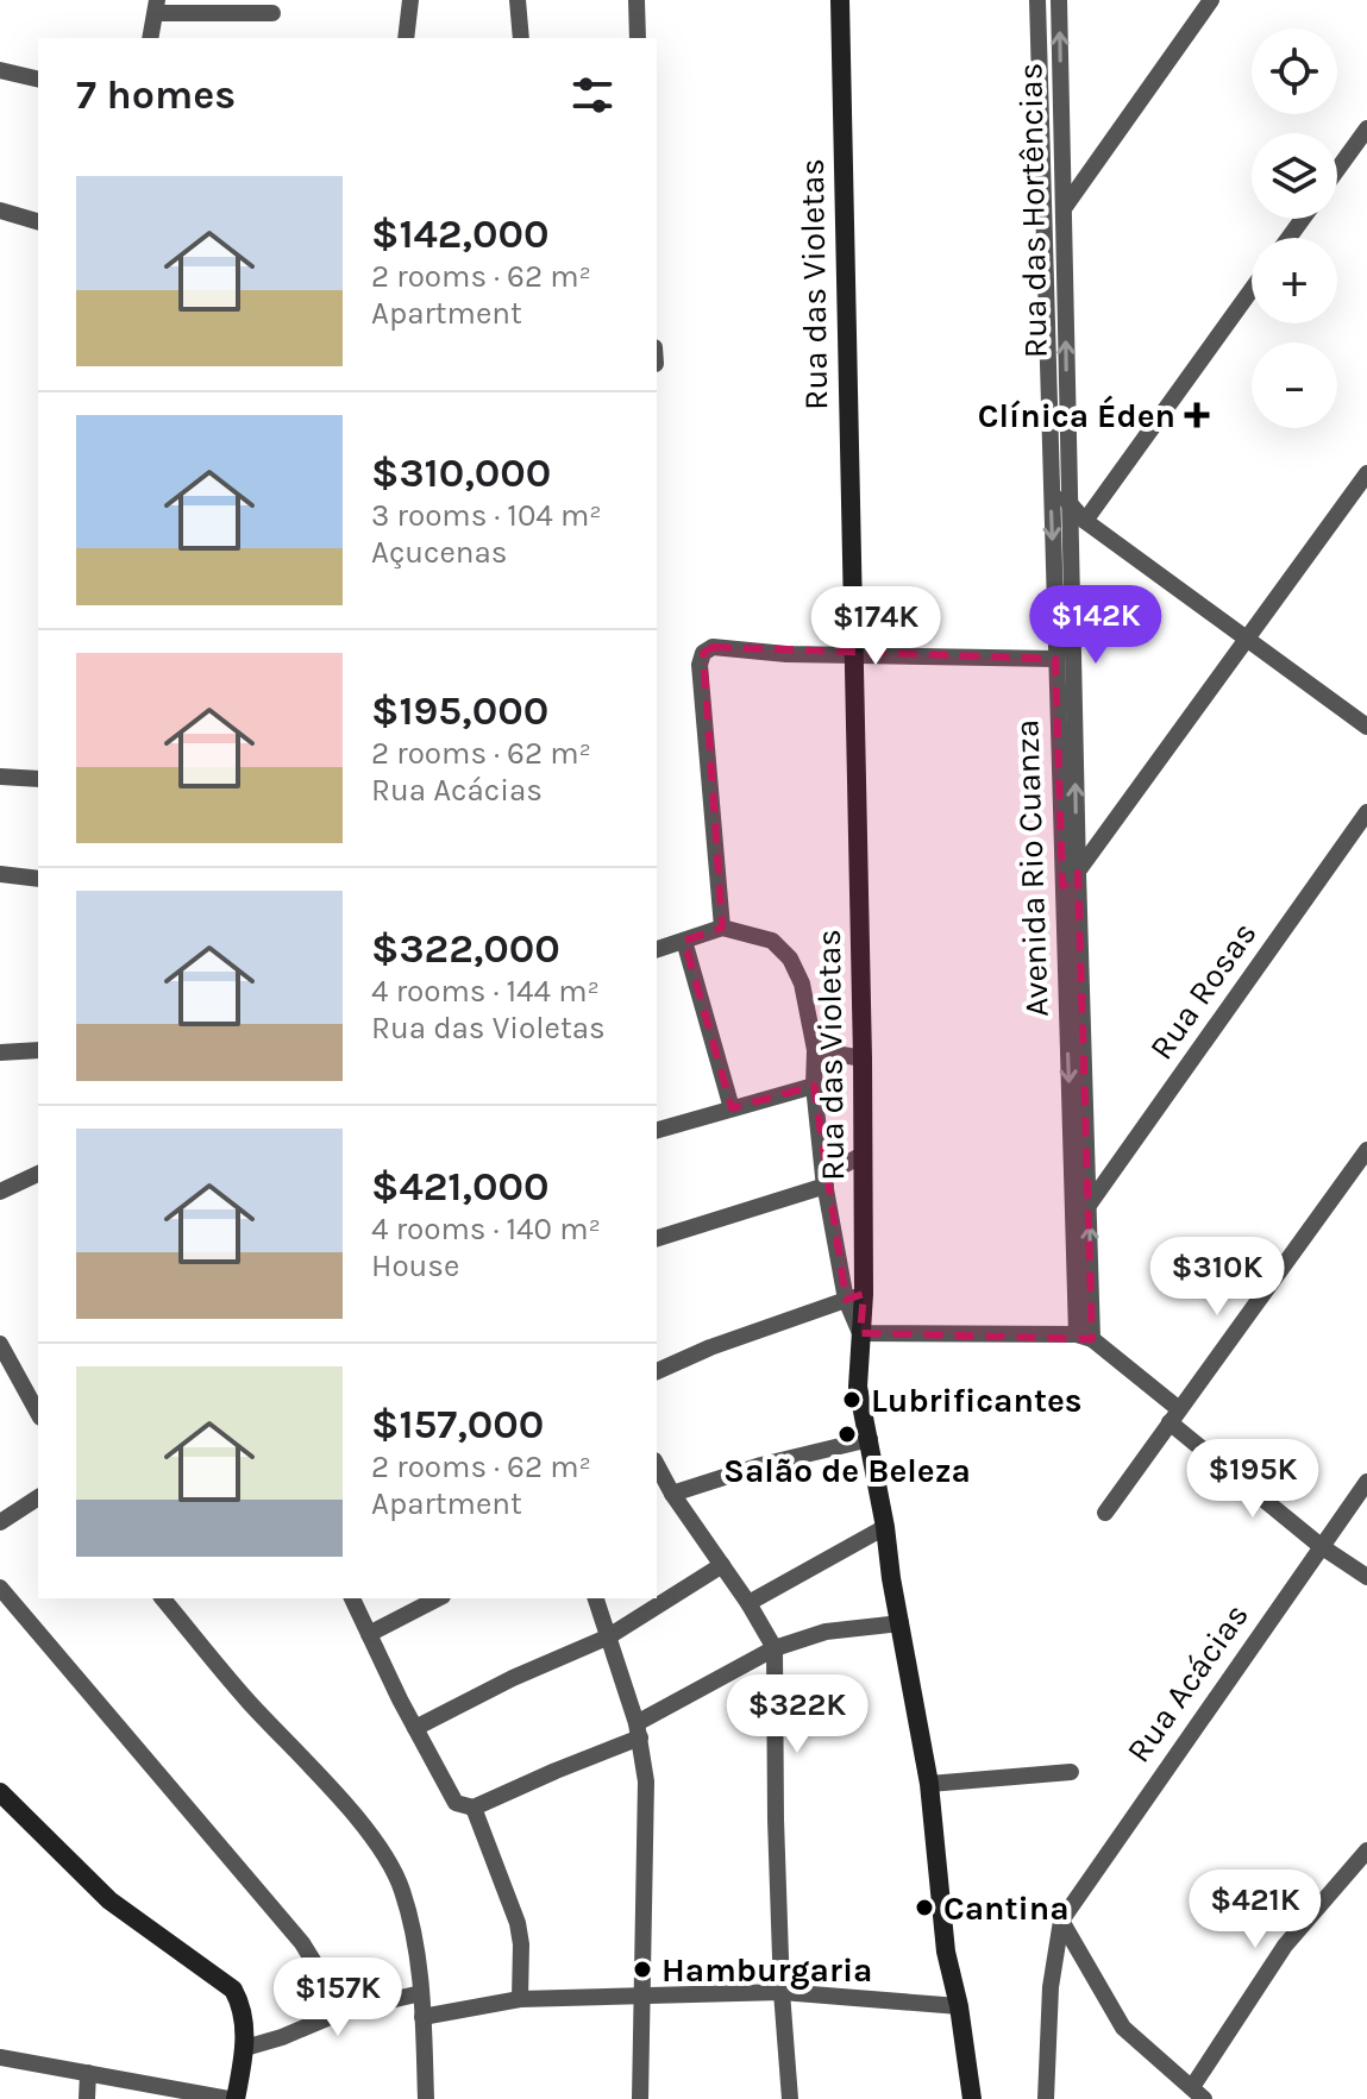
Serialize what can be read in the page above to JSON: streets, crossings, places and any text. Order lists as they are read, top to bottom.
{
  "streets": {
    "street": [
      "Rua das Hortências",
      "Rua das Violetas",
      "Avenida Rio Cuanza",
      "Rua Rosas",
      "Rua Acácias"
    ]
  },
  "crossings": [
    ["Rua das Hortências", "Avenida Rio Cuanza"],
    ["Rua das Hortências", "Rua Rosas"]
  ],
  "one_way": ["Rua das Hortências", "Avenida Rio Cuanza"],
  "places": {
    "health": ["Clínica Éden"],
    "other": [
      "Lubrificantes",
      "Salão de Beleza",
      "Cantina",
      "Hamburgaria"
    ]
  },
  "page": {
    "map_buttons": ["+", "−"],
    "heading": "7 homes",
    "list": [
      {
        "name": "$142,000",
        "note": "2 rooms · 62 m² · Apartment"
      },
      {
        "name": "$310,000",
        "note": "3 rooms · 104 m² · Açucenas"
      },
      {
        "name": "$195,000",
        "note": "2 rooms · 62 m² · Rua Acácias"
      },
      {
        "name": "$322,000",
        "note": "4 rooms · 144 m² · Rua das Violetas"
      },
      {
        "name": "$421,000",
        "note": "4 rooms · 140 m² · House"
      },
      {
        "name": "$157,000",
        "note": "2 rooms · 62 m² · Apartment"
      }
    ],
    "price": [
      "$142K",
      "$174K",
      "$310K",
      "$195K",
      "$322K",
      "$421K",
      "$157K"
    ]
  }
}
